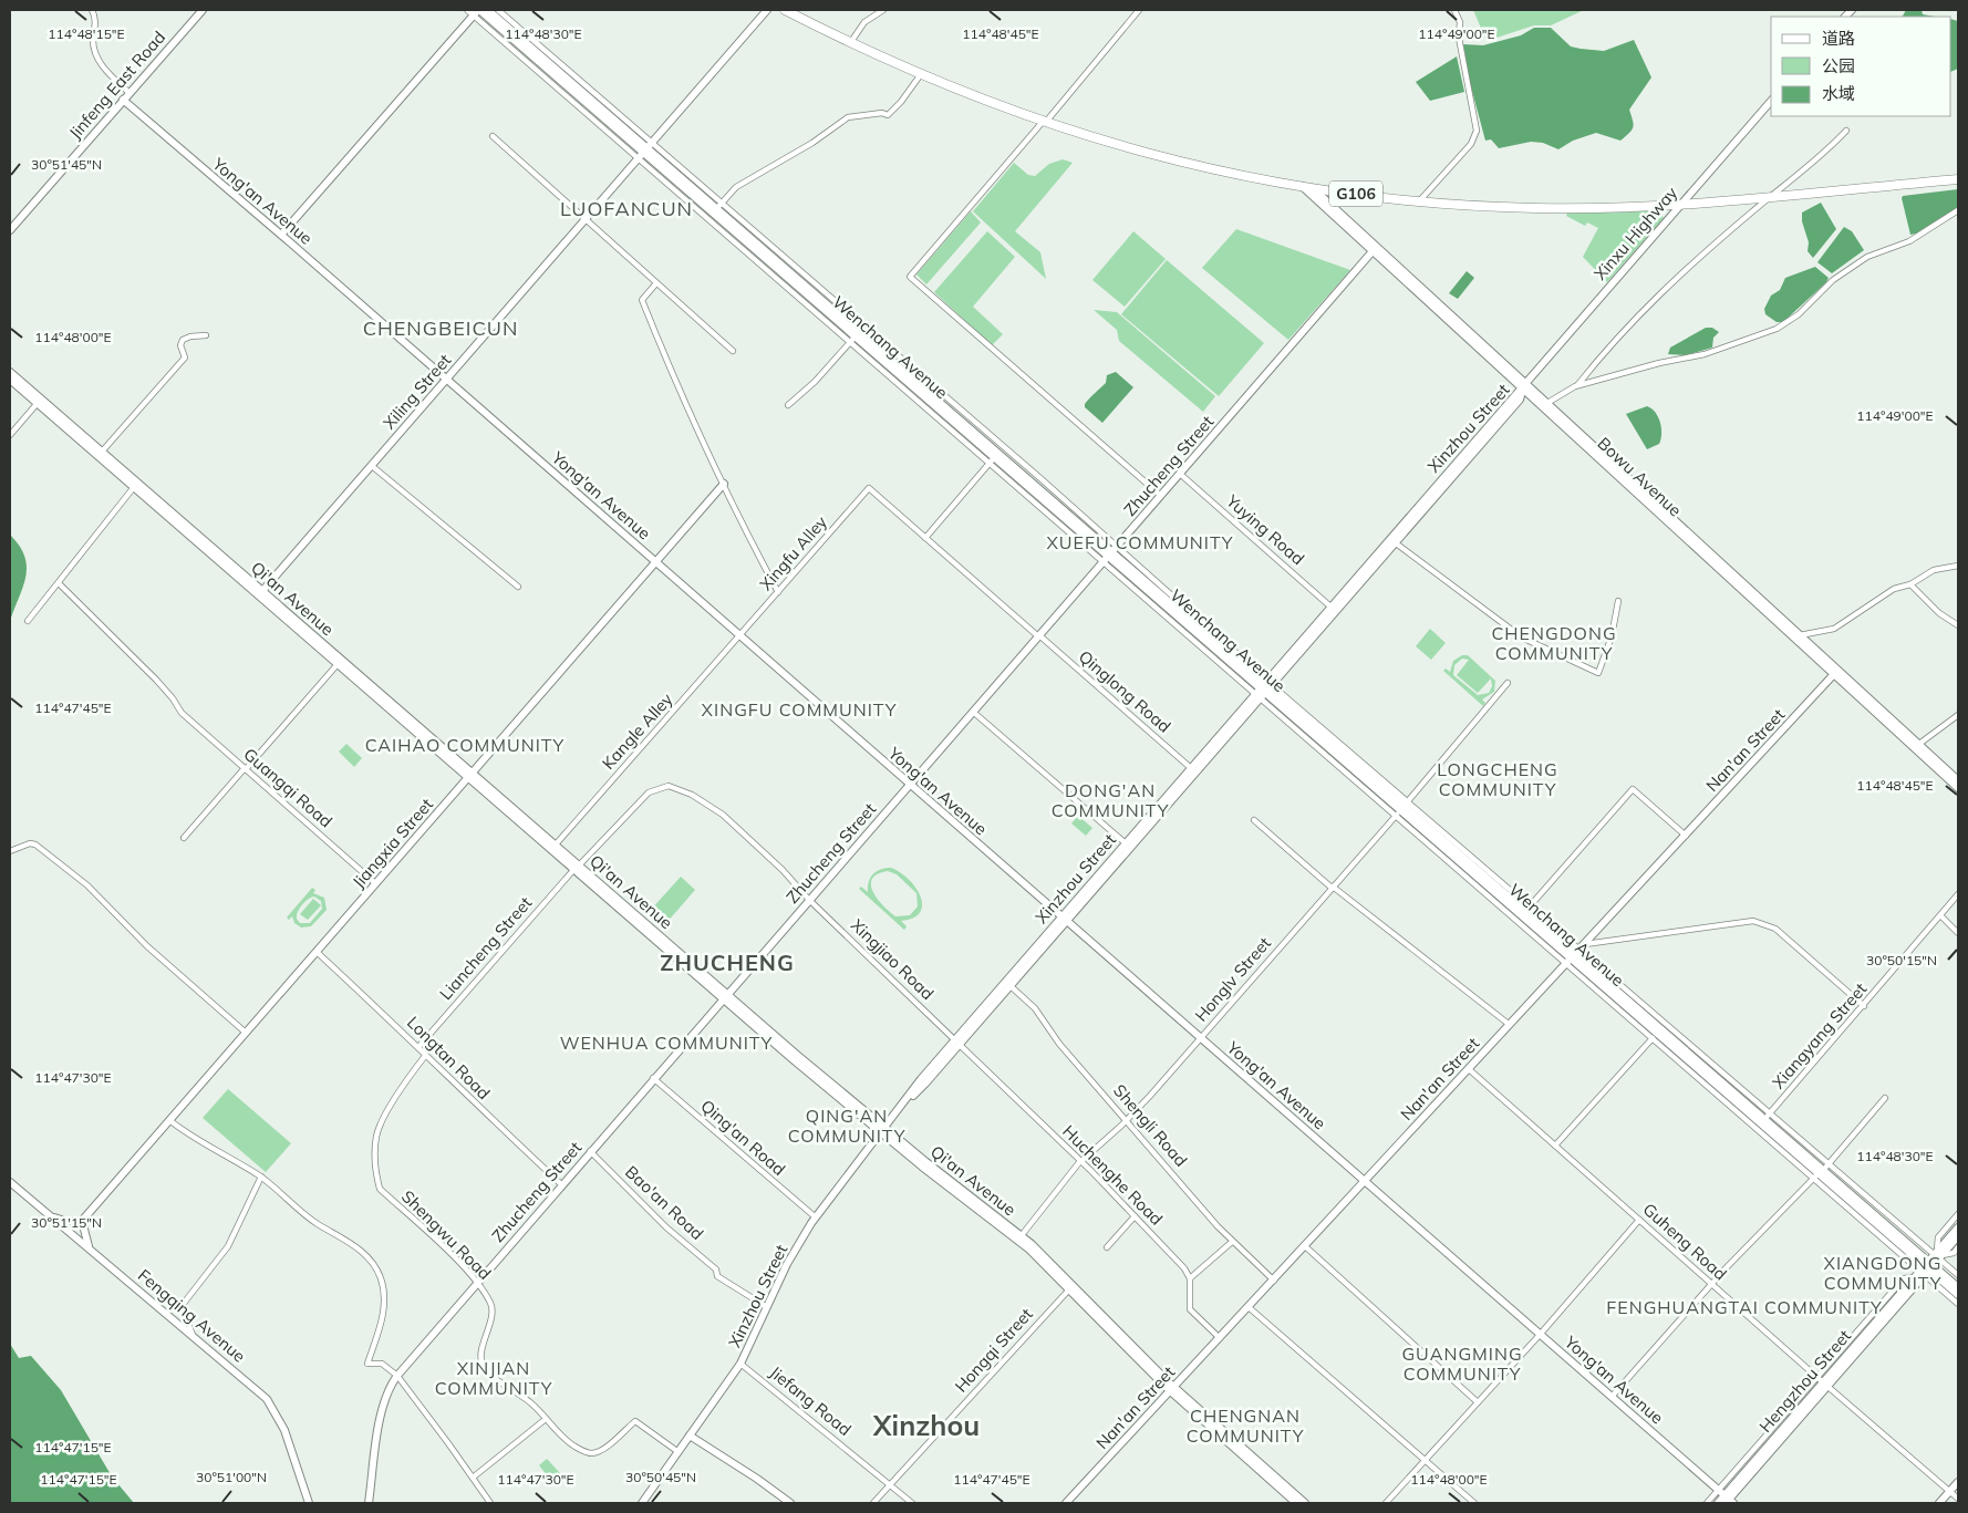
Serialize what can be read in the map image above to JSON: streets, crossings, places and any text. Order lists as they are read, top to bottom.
{
  "streets": {
    "highway": ["G106"],
    "main road": [
      "Jinfeng East Road",
      "Yong'an Avenue",
      "Xinxu Highway",
      "Wenchang Avenue",
      "Xiling Street",
      "Xinzhou Street",
      "Zhucheng Street",
      "Bowu Avenue",
      "Qi'an Avenue",
      "Nan'an Street",
      "Jiangxia Street",
      "Fengqing Avenue",
      "Hengzhou Street"
    ],
    "street": [
      "Yuying Road",
      "Xingfu Alley",
      "Qinglong Road",
      "Kangle Alley",
      "Guangqi Road",
      "Liancheng Street",
      "Xingjiao Road",
      "Honglv Street",
      "Xiangyang Street",
      "Longtan Road",
      "Shengli Road",
      "Qing'an Road",
      "Huchenghe Road",
      "Bao'an Road",
      "Shengwu Road",
      "Guheng Road",
      "Hongqi Street",
      "Jiefang Road"
    ]
  },
  "crossings": [
    ["Jinfeng East Road", "Yong'an Avenue"],
    ["G106", "Xinxu Highway"],
    ["G106", "Bowu Avenue"],
    ["Yong'an Avenue", "Xiling Street"],
    ["Yong'an Avenue", "Xinzhou Street"],
    ["Yong'an Avenue", "Zhucheng Street"],
    ["Yong'an Avenue", "Xingfu Alley"],
    ["Yong'an Avenue", "Kangle Alley"],
    ["Yong'an Avenue", "Nan'an Street"],
    ["Yong'an Avenue", "Jiangxia Street"],
    ["Yong'an Avenue", "Honglv Street"],
    ["Yong'an Avenue", "Hengzhou Street"],
    ["Xinxu Highway", "Xinzhou Street"],
    ["Xinxu Highway", "Bowu Avenue"],
    ["Wenchang Avenue", "Xiling Street"],
    ["Wenchang Avenue", "Xinzhou Street"],
    ["Wenchang Avenue", "Zhucheng Street"],
    ["Wenchang Avenue", "Nan'an Street"],
    ["Wenchang Avenue", "Honglv Street"],
    ["Wenchang Avenue", "Xiangyang Street"],
    ["Wenchang Avenue", "Hengzhou Street"],
    ["Xiling Street", "Qi'an Avenue"],
    ["Xinzhou Street", "Bowu Avenue"],
    ["Xinzhou Street", "Yuying Road"],
    ["Xinzhou Street", "Qi'an Avenue"],
    ["Xinzhou Street", "Qinglong Road"],
    ["Xinzhou Street", "Xingjiao Road"],
    ["Xinzhou Street", "Shengli Road"],
    ["Xinzhou Street", "Qing'an Road"],
    ["Xinzhou Street", "Huchenghe Road"],
    ["Xinzhou Street", "Bao'an Road"],
    ["Xinzhou Street", "Shengwu Road"],
    ["Xinzhou Street", "Jiefang Road"],
    ["Zhucheng Street", "Bowu Avenue"],
    ["Zhucheng Street", "Yuying Road"],
    ["Zhucheng Street", "Qi'an Avenue"],
    ["Zhucheng Street", "Qinglong Road"],
    ["Zhucheng Street", "Liancheng Street"],
    ["Zhucheng Street", "Xingjiao Road"],
    ["Zhucheng Street", "Longtan Road"],
    ["Zhucheng Street", "Qing'an Road"],
    ["Zhucheng Street", "Bao'an Road"],
    ["Zhucheng Street", "Shengwu Road"],
    ["Bowu Avenue", "Nan'an Street"],
    ["Xingfu Alley", "Qinglong Road"],
    ["Xingfu Alley", "Kangle Alley"],
    ["Qi'an Avenue", "Kangle Alley"],
    ["Qi'an Avenue", "Nan'an Street"],
    ["Qi'an Avenue", "Jiangxia Street"],
    ["Qi'an Avenue", "Liancheng Street"],
    ["Qi'an Avenue", "Honglv Street"],
    ["Qi'an Avenue", "Hongqi Street"],
    ["Nan'an Street", "Shengli Road"],
    ["Nan'an Street", "Guheng Road"],
    ["Guangqi Road", "Jiangxia Street"],
    ["Jiangxia Street", "Longtan Road"],
    ["Liancheng Street", "Xingjiao Road"],
    ["Liancheng Street", "Longtan Road"],
    ["Xingjiao Road", "Huchenghe Road"],
    ["Honglv Street", "Shengli Road"],
    ["Honglv Street", "Huchenghe Road"],
    ["Longtan Road", "Shengwu Road"],
    ["Guheng Road", "Hengzhou Street"],
    ["Hongqi Street", "Jiefang Road"]
  ],
  "districts": [
    "LUOFANCUN",
    "CHENGBEICUN",
    "XUEFU COMMUNITY",
    "CHENGDONG COMMUNITY",
    "XINGFU COMMUNITY",
    "CAIHAO COMMUNITY",
    "LONGCHENG COMMUNITY",
    "DONG'AN COMMUNITY",
    "ZHUCHENG",
    "WENHUA COMMUNITY",
    "QING'AN COMMUNITY",
    "XIANGDONG COMMUNITY",
    "FENGHUANGTAI COMMUNITY",
    "GUANGMING COMMUNITY",
    "XINJIAN COMMUNITY",
    "CHENGNAN COMMUNITY",
    "Xinzhou"
  ],
  "legend": ["道路", "公园", "水域"],
  "coordinates": [
    "114°48'15\"E",
    "114°48'30\"E",
    "114°48'45\"E",
    "114°49'00\"E",
    "30°51'45\"N",
    "114°48'00\"E",
    "114°47'45\"E",
    "30°50'15\"N",
    "114°47'30\"E",
    "30°51'15\"N",
    "114°47'15\"E",
    "30°51'00\"N",
    "30°50'45\"N"
  ]
}
